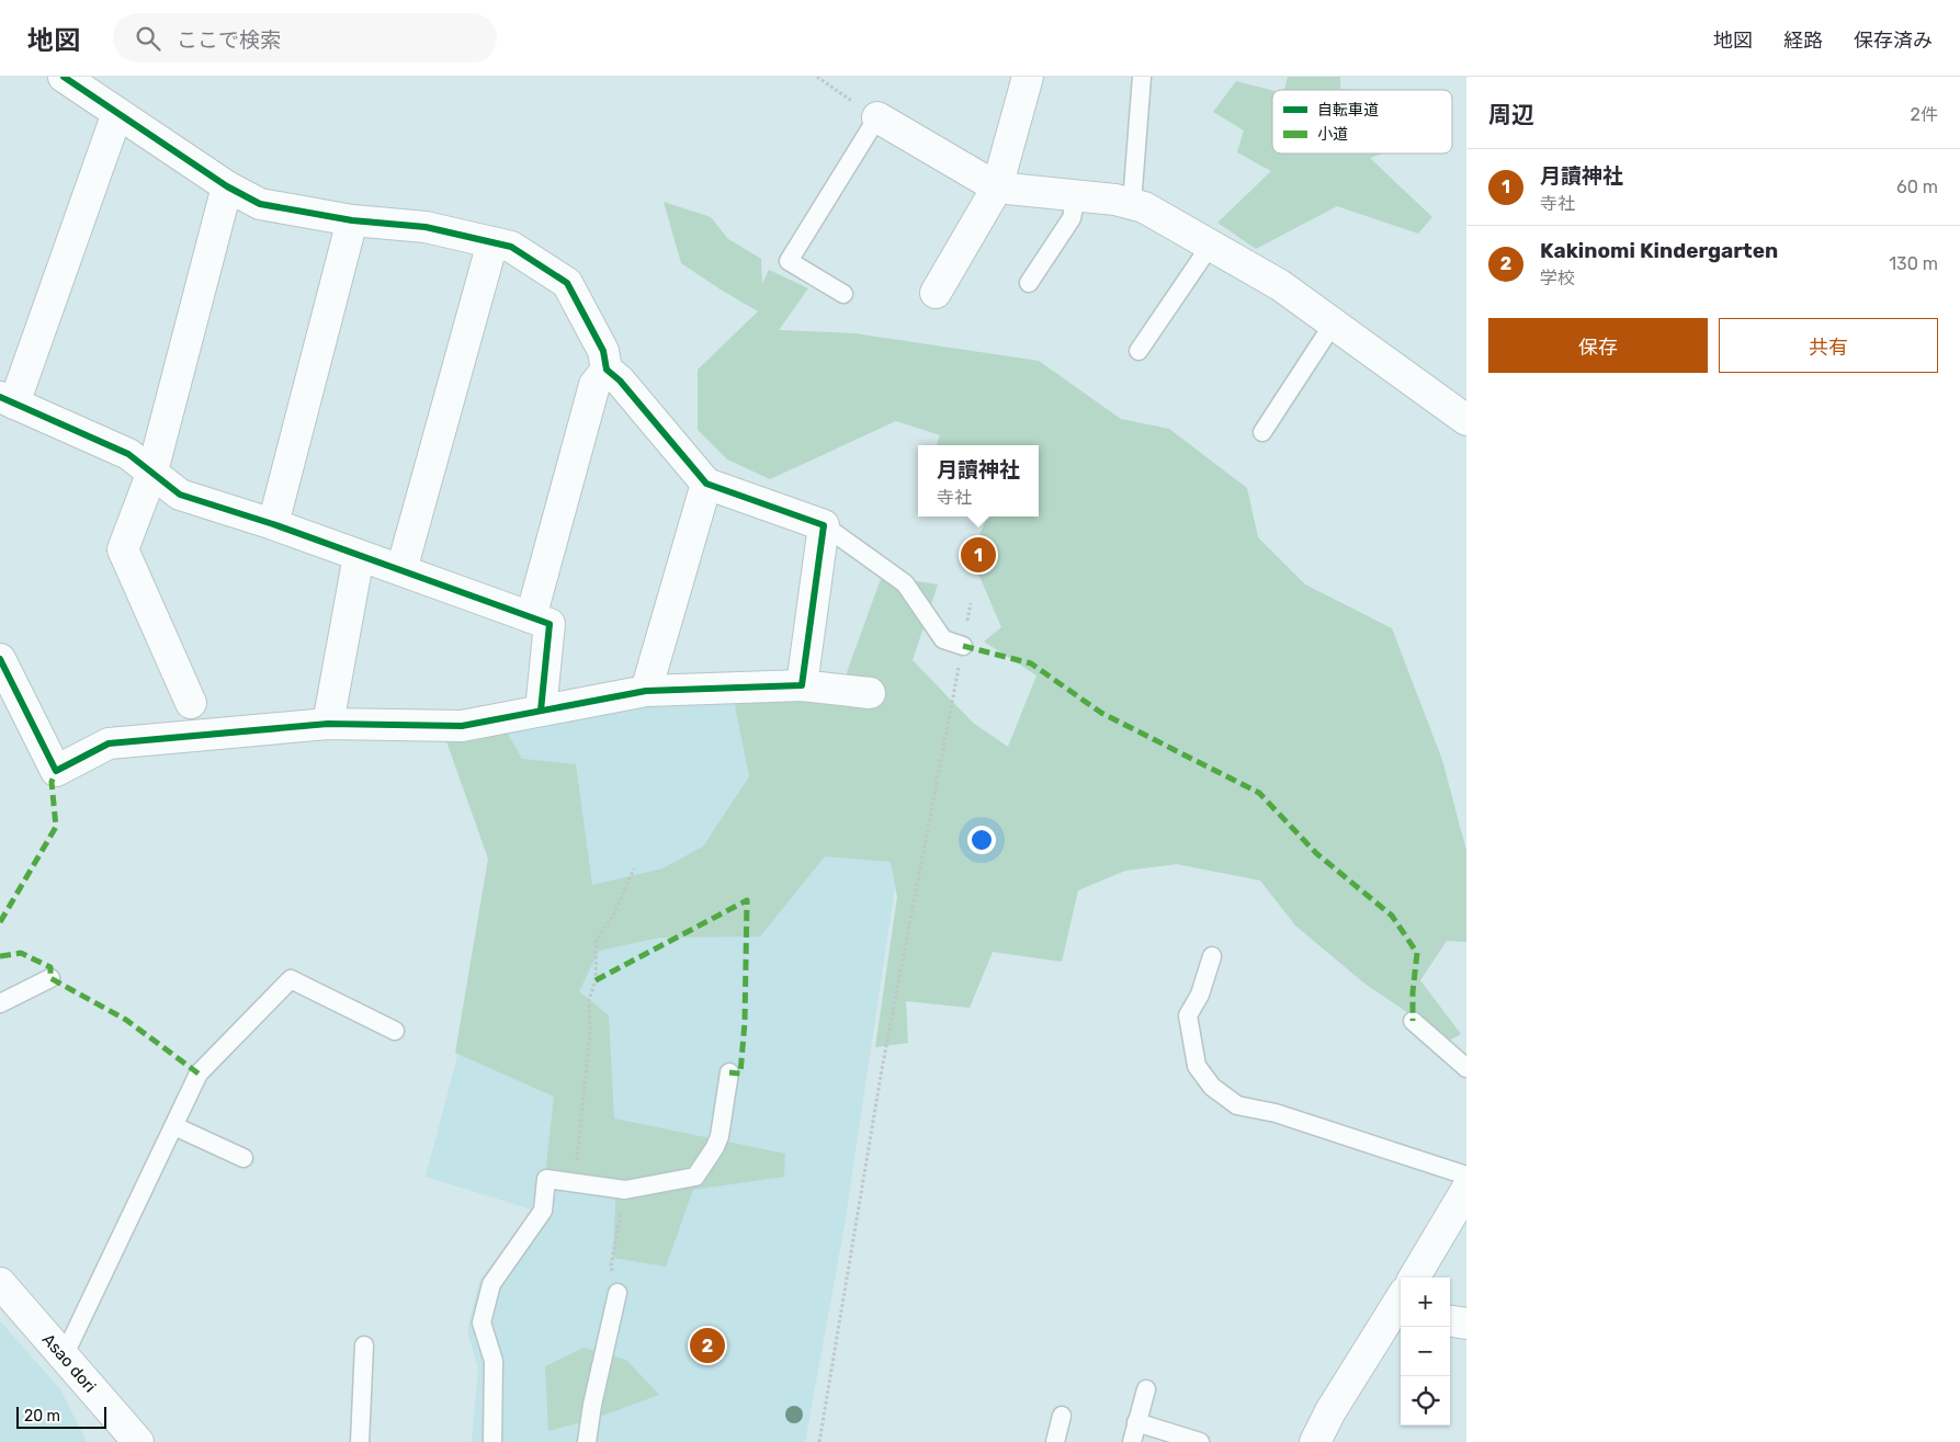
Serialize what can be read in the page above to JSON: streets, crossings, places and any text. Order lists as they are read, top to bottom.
{
  "streets": {
    "street": ["Asao dori"]
  },
  "legend": ["自転車道", "小道"],
  "scale_bar": "20 m",
  "page": {
    "header": "地図",
    "search": "ここで検索",
    "nav": ["地図", "経路", "保存済み"],
    "heading": ["周辺", "2件"],
    "list": [
      {
        "mark": "1",
        "name": "月讀神社",
        "note": "寺社",
        "value": "60 m"
      },
      {
        "mark": "2",
        "name": "Kakinomi Kindergarten",
        "note": "学校",
        "value": "130 m"
      }
    ],
    "buttons": ["保存", "共有"],
    "popup": ["月讀神社", "寺社"],
    "pins": ["1", "2"],
    "map_buttons": ["+", "−"],
    "scale": "20 m"
  }
}
